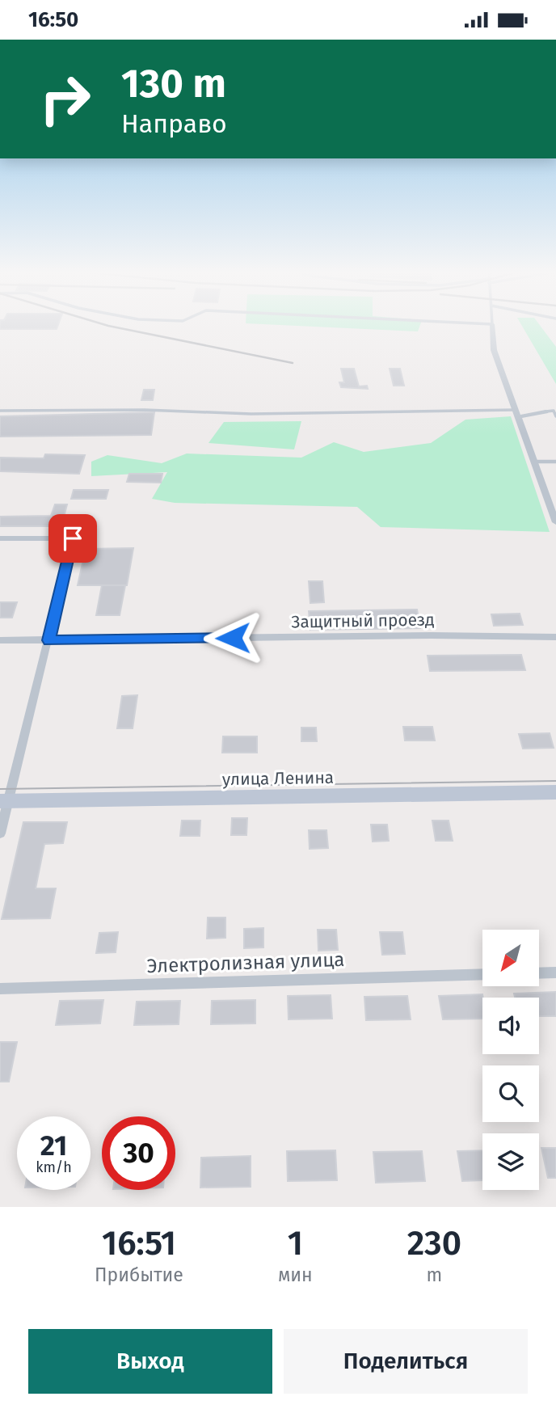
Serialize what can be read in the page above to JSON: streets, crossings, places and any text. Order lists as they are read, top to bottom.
{
  "streets": {
    "main road": ["улица Ленина"],
    "street": ["Защитный проезд", "Электролизная улица"]
  },
  "north": "bottom left",
  "page": {
    "status": "16:50",
    "turn": ["130 m", "Направо"],
    "speed": "21 km/h",
    "limit": "30",
    "eta": [
      "16:51",
      "Прибытие",
      "1",
      "мин",
      "230",
      "m"
    ],
    "buttons": ["Выход", "Поделиться"]
  }
}
